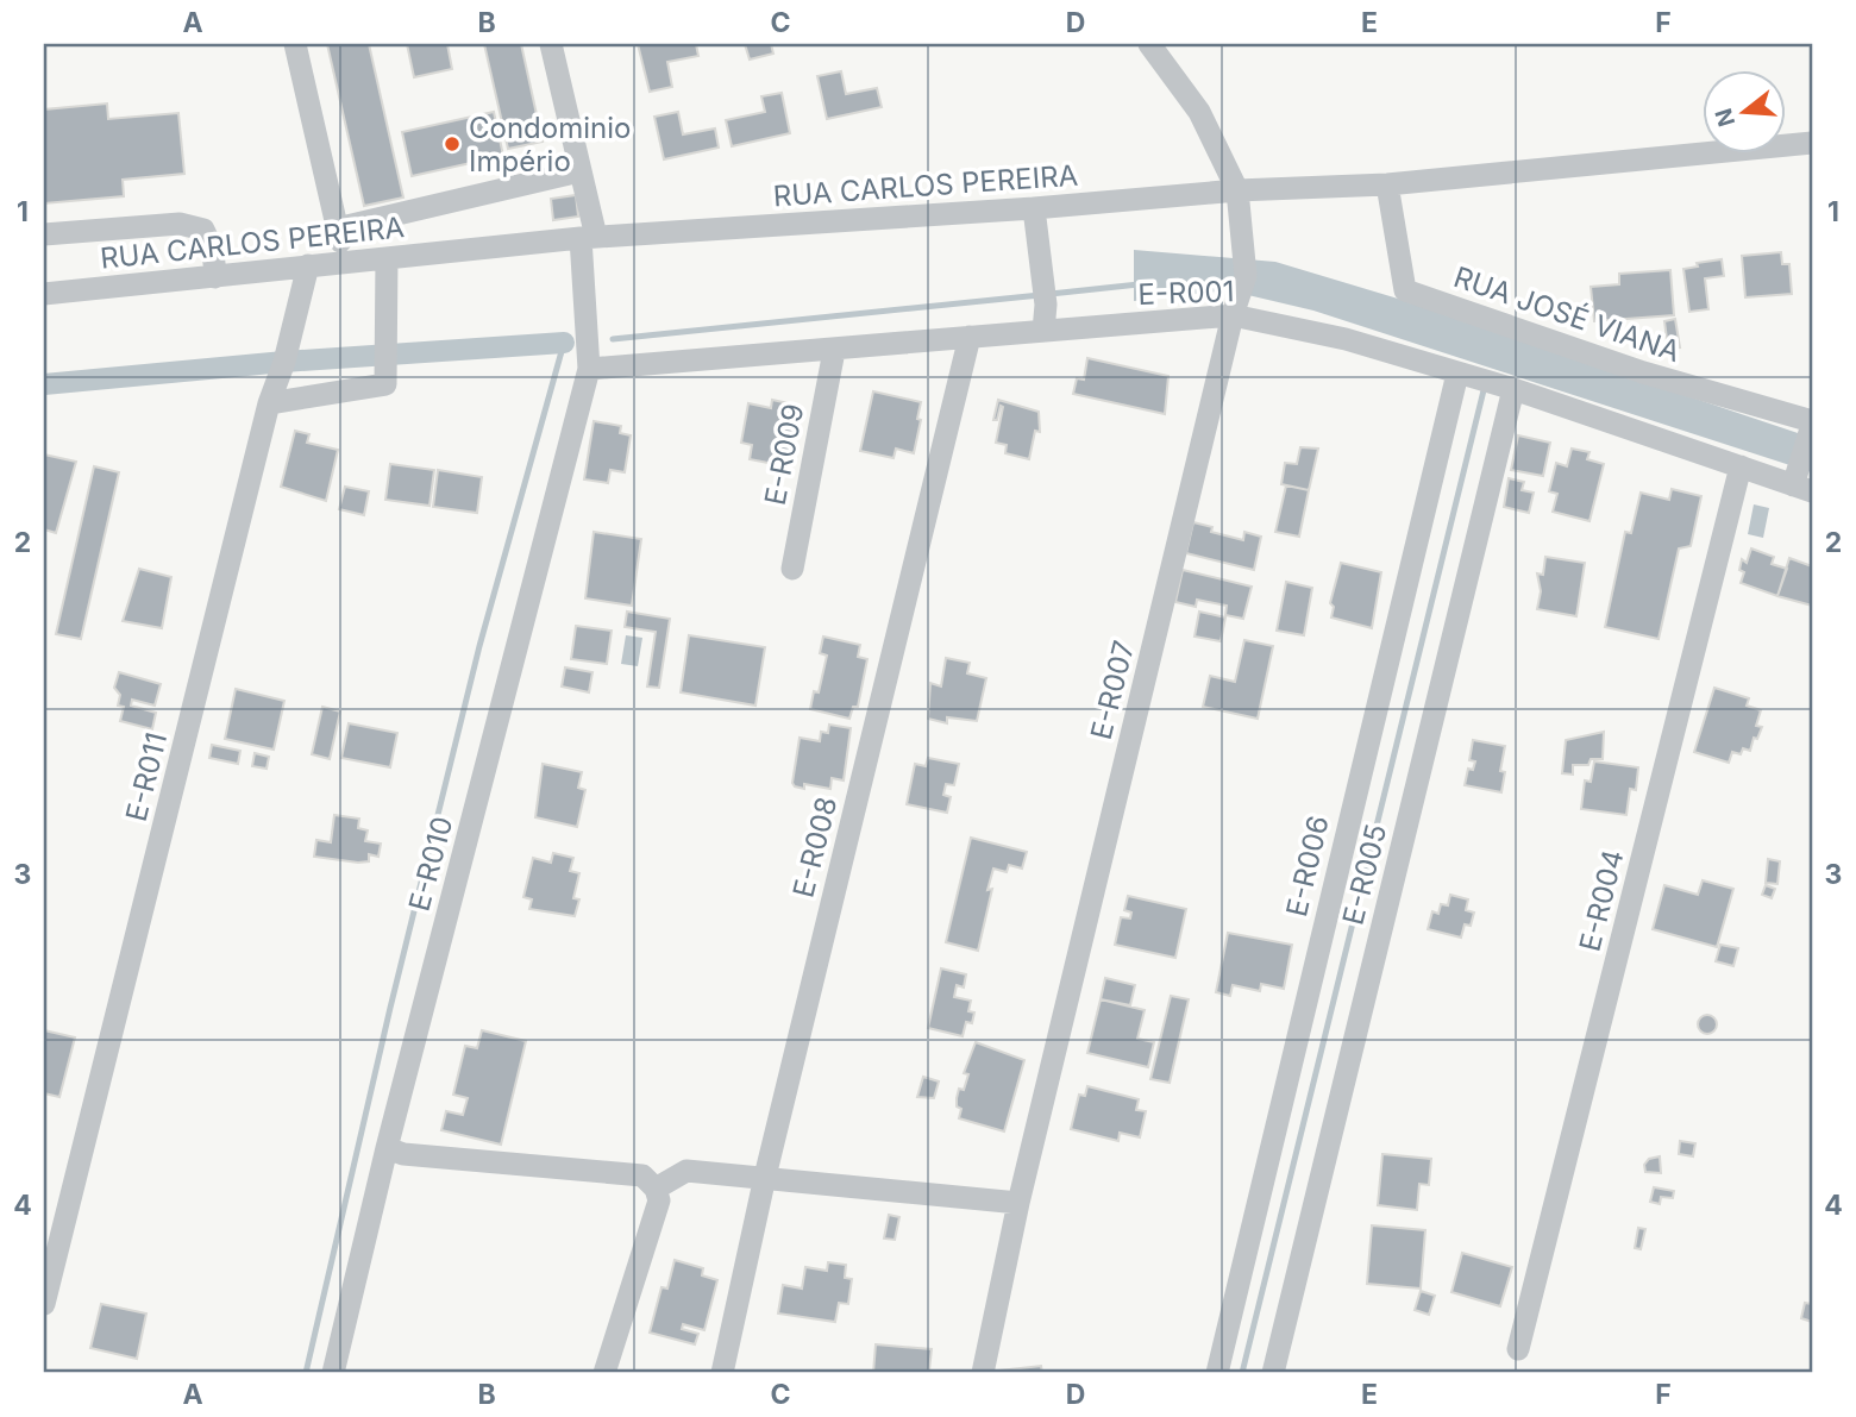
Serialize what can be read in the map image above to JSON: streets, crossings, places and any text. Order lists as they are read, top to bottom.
{
  "streets": {
    "street": [
      "RUA CARLOS PEREIRA",
      "E-R001",
      "RUA JOSÉ VIANA",
      "E-R009",
      "E-R007",
      "E-R011",
      "E-R008",
      "E-R010",
      "E-R006",
      "E-R005",
      "E-R004"
    ]
  },
  "crossings": [
    ["RUA CARLOS PEREIRA", "RUA JOSÉ VIANA"],
    ["RUA CARLOS PEREIRA", "E-R007"],
    ["RUA CARLOS PEREIRA", "E-R011"],
    ["RUA CARLOS PEREIRA", "E-R010"],
    ["E-R001", "E-R009"],
    ["E-R001", "E-R007"],
    ["E-R001", "E-R008"],
    ["E-R001", "E-R010"],
    ["E-R001", "E-R006"],
    ["E-R001", "E-R005"],
    ["E-R001", "E-R004"]
  ],
  "places": ["Condominio Império"],
  "north": "left",
  "grid": {
    "columns": [
      "A",
      "B",
      "C",
      "D",
      "E",
      "F"
    ],
    "rows": [
      "1",
      "2",
      "3",
      "4"
    ]
  }
}
